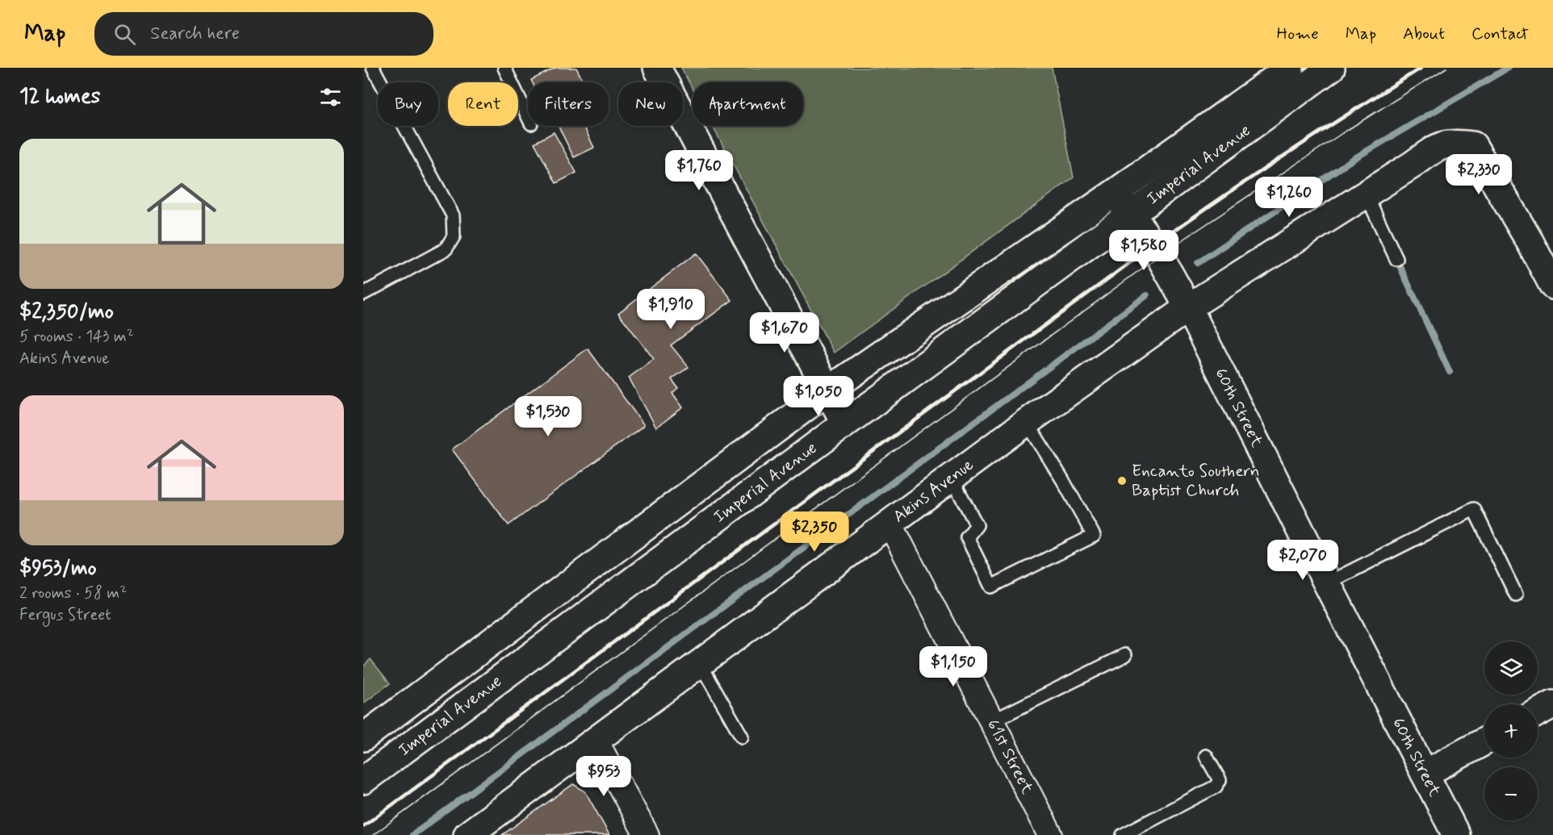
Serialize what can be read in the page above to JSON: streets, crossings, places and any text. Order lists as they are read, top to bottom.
{
  "streets": {
    "main road": ["Imperial Avenue", "60th Street", "Akins Avenue"],
    "street": ["61st Street"]
  },
  "crossings": [
    ["Imperial Avenue", "60th Street"],
    ["60th Street", "Akins Avenue"],
    ["Akins Avenue", "61st Street"]
  ],
  "places": ["Encanto Southern Baptist Church"],
  "page": {
    "header": "Map",
    "search": "Search here",
    "nav": [
      "Home",
      "Map",
      "About",
      "Contact"
    ],
    "heading": "12 homes",
    "chip": [
      "Buy",
      "Rent",
      "Filters",
      "New",
      "Apartment"
    ],
    "list": [
      {
        "name": "$2,350/mo",
        "note": "5 rooms · 143 m² · Akins Avenue"
      },
      {
        "name": "$953/mo",
        "note": "2 rooms · 58 m² · Fergus Street"
      }
    ],
    "price": [
      "$1,760",
      "$2,330",
      "$1,260",
      "$1,580",
      "$1,910",
      "$1,670",
      "$1,050",
      "$1,530",
      "$2,350",
      "$2,070",
      "$1,150",
      "$953"
    ],
    "map_buttons": ["+", "−"]
  }
}
